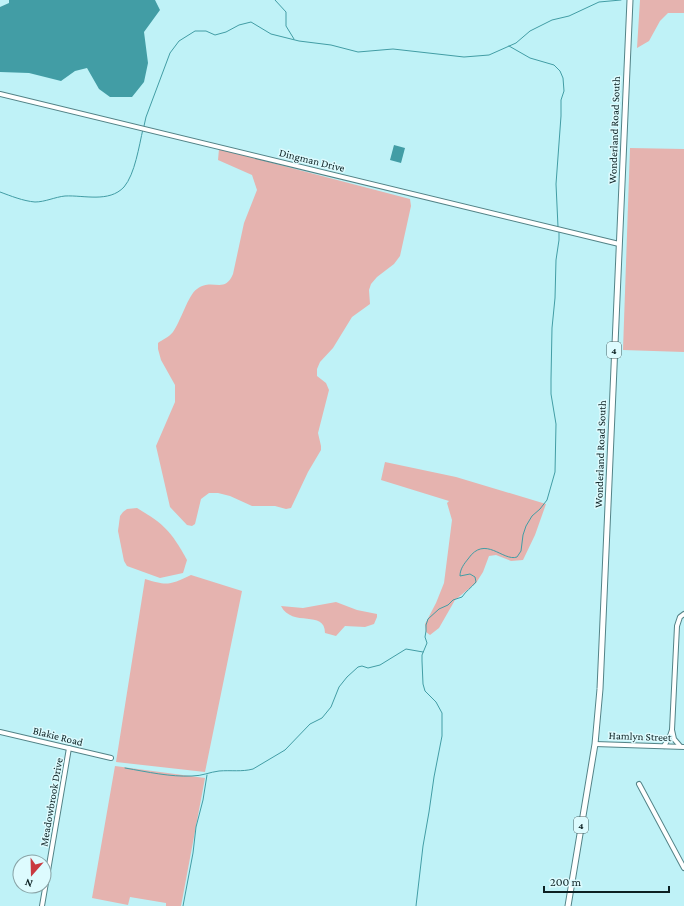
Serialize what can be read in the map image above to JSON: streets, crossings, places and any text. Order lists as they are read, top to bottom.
{
  "streets": {
    "main road": ["Wonderland Road South", "4"],
    "street": [
      "Dingman Drive",
      "Blakie Road",
      "Hamlyn Street",
      "Meadowbrook Drive"
    ]
  },
  "crossings": [
    ["Wonderland Road South", "Dingman Drive"],
    ["Wonderland Road South", "Hamlyn Street"],
    ["Blakie Road", "Meadowbrook Drive"]
  ],
  "scale_bar": "200 m",
  "north": "bottom"
}
